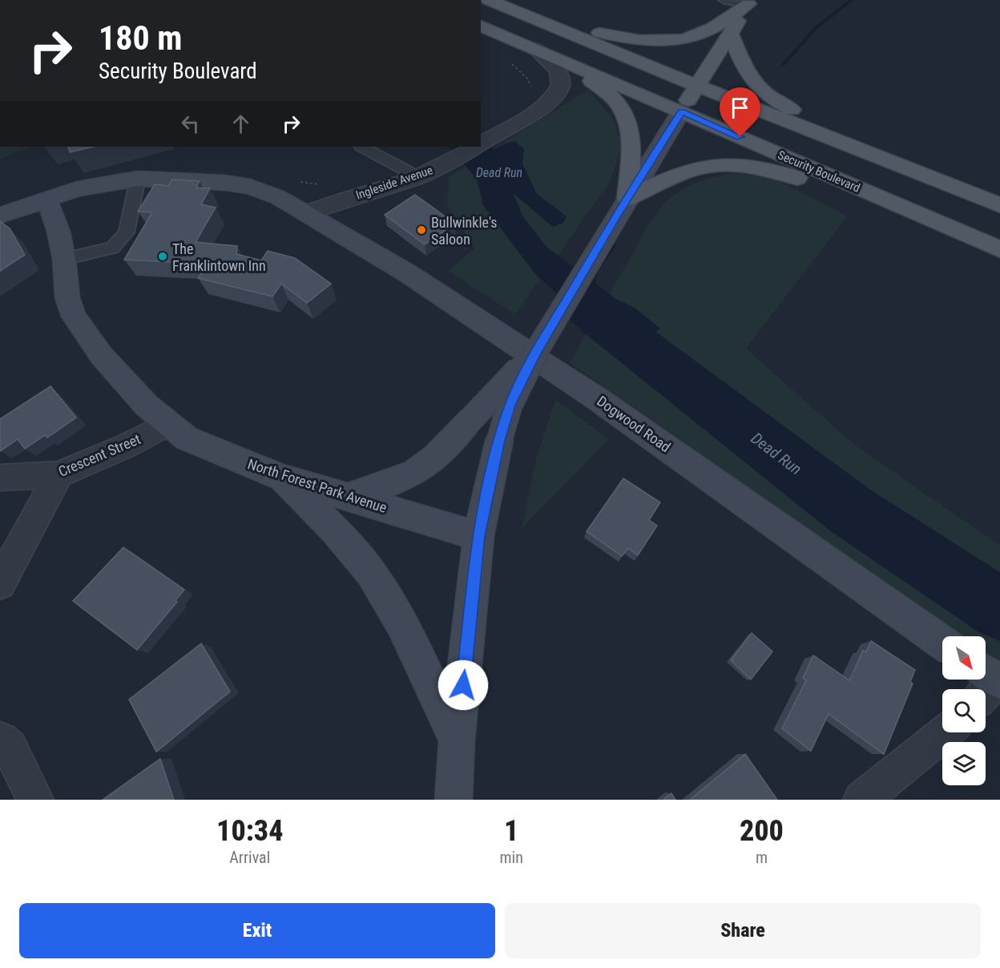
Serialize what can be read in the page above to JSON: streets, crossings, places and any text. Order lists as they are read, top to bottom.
{
  "streets": {
    "main road": ["Security Boulevard"],
    "street": [
      "Ingleside Avenue",
      "Dogwood Road",
      "Crescent Street",
      "North Forest Park Avenue"
    ]
  },
  "crossings": [
    ["Security Boulevard", "Ingleside Avenue"],
    ["Ingleside Avenue", "Dogwood Road"],
    ["Dogwood Road", "North Forest Park Avenue"],
    ["Crescent Street", "North Forest Park Avenue"]
  ],
  "water": ["Dead Run"],
  "places": ["Bullwinkle's Saloon", "The Franklintown Inn"],
  "north": "bottom right",
  "page": {
    "turn": ["180 m", "Security Boulevard"],
    "eta": [
      "10:34",
      "Arrival",
      "1",
      "min",
      "200",
      "m"
    ],
    "buttons": ["Exit", "Share"]
  }
}
